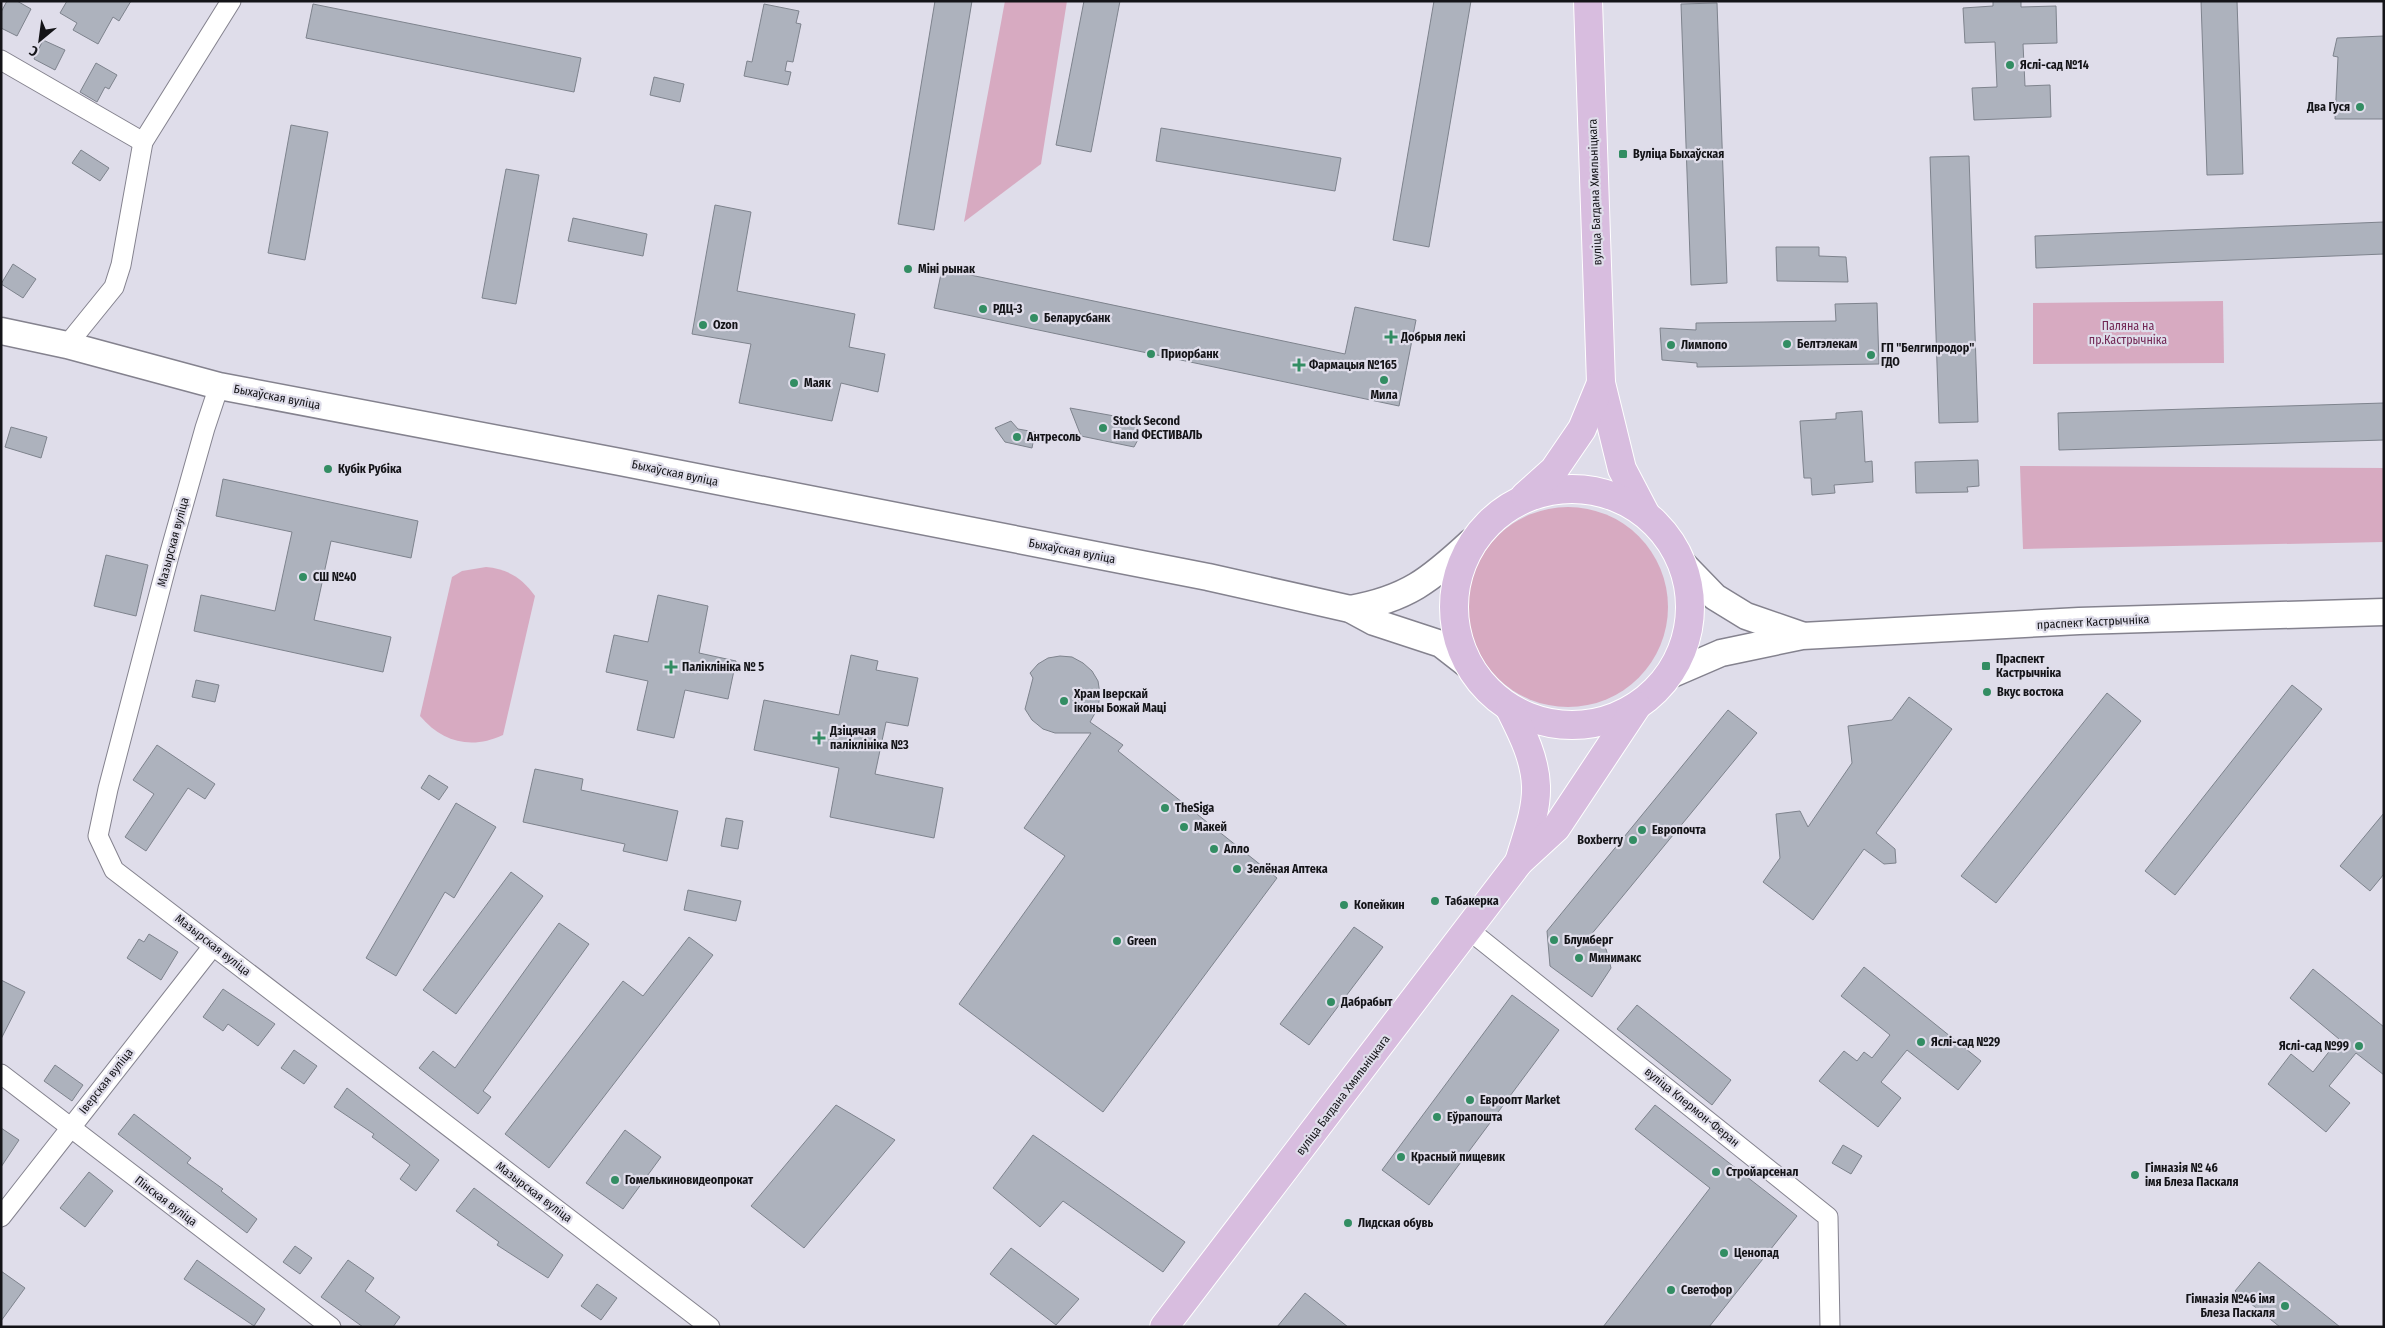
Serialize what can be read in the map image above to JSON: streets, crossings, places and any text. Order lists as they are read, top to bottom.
{
  "streets": {
    "main road": ["вуліца Багдана Хмяльніцкага", "Быхаўская вуліца", "праспект Кастрычніка"],
    "street": [
      "Мазырская вуліца",
      "Іверская вуліца",
      "вуліца Клермон-Феран",
      "Пінская вуліца"
    ]
  },
  "crossings": [
    ["вуліца Багдана Хмяльніцкага", "вуліца Клермон-Феран"],
    ["Быхаўская вуліца", "Мазырская вуліца"],
    ["Мазырская вуліца", "Іверская вуліца"],
    ["Іверская вуліца", "Пінская вуліца"]
  ],
  "parks": ["Паляна на пр.Кастрычніка"],
  "places": {
    "other": [
      "Яслі-сад №14",
      "Два Гуся",
      "Міні рынак",
      "РДЦ-3",
      "Беларусбанк",
      "Ozon",
      "Белтэлекам",
      "Лимпопо",
      "Приорбанк",
      "ГП \"Белгипродор\" ГДО",
      "Мила",
      "Маяк",
      "Stock Second Hand ФЕСТИВАЛЬ",
      "Антресоль",
      "Кубік Рубіка",
      "СШ №40",
      "Вкус востока",
      "Храм Іверскай іконы Божай Маці",
      "TheSiga",
      "Макей",
      "Европочта",
      "Boxberry",
      "Алло",
      "Зелёная Аптека",
      "Табакерка",
      "Копейкин",
      "Блумберг",
      "Green",
      "Минимакс",
      "Дабрабыт",
      "Яслі-сад №29",
      "Яслі-сад №99",
      "Евроопт Market",
      "Еўрапошта",
      "Красный пищевик",
      "Стройарсенал",
      "Гімназія № 46 імя Блеза Паскаля",
      "Гомелькиновидеопрокат",
      "Лидская обувь",
      "Ценопад",
      "Светофор",
      "Гімназія №46 імя Блеза Паскаля"
    ],
    "transit": ["Вуліца Быхаўская", "Праспект Кастрычніка"],
    "health": [
      "Добрыя лекі",
      "Фармацыя №165",
      "Паліклініка № 5",
      "Дзіцячая паліклініка №3"
    ]
  },
  "north": "bottom left"
}
